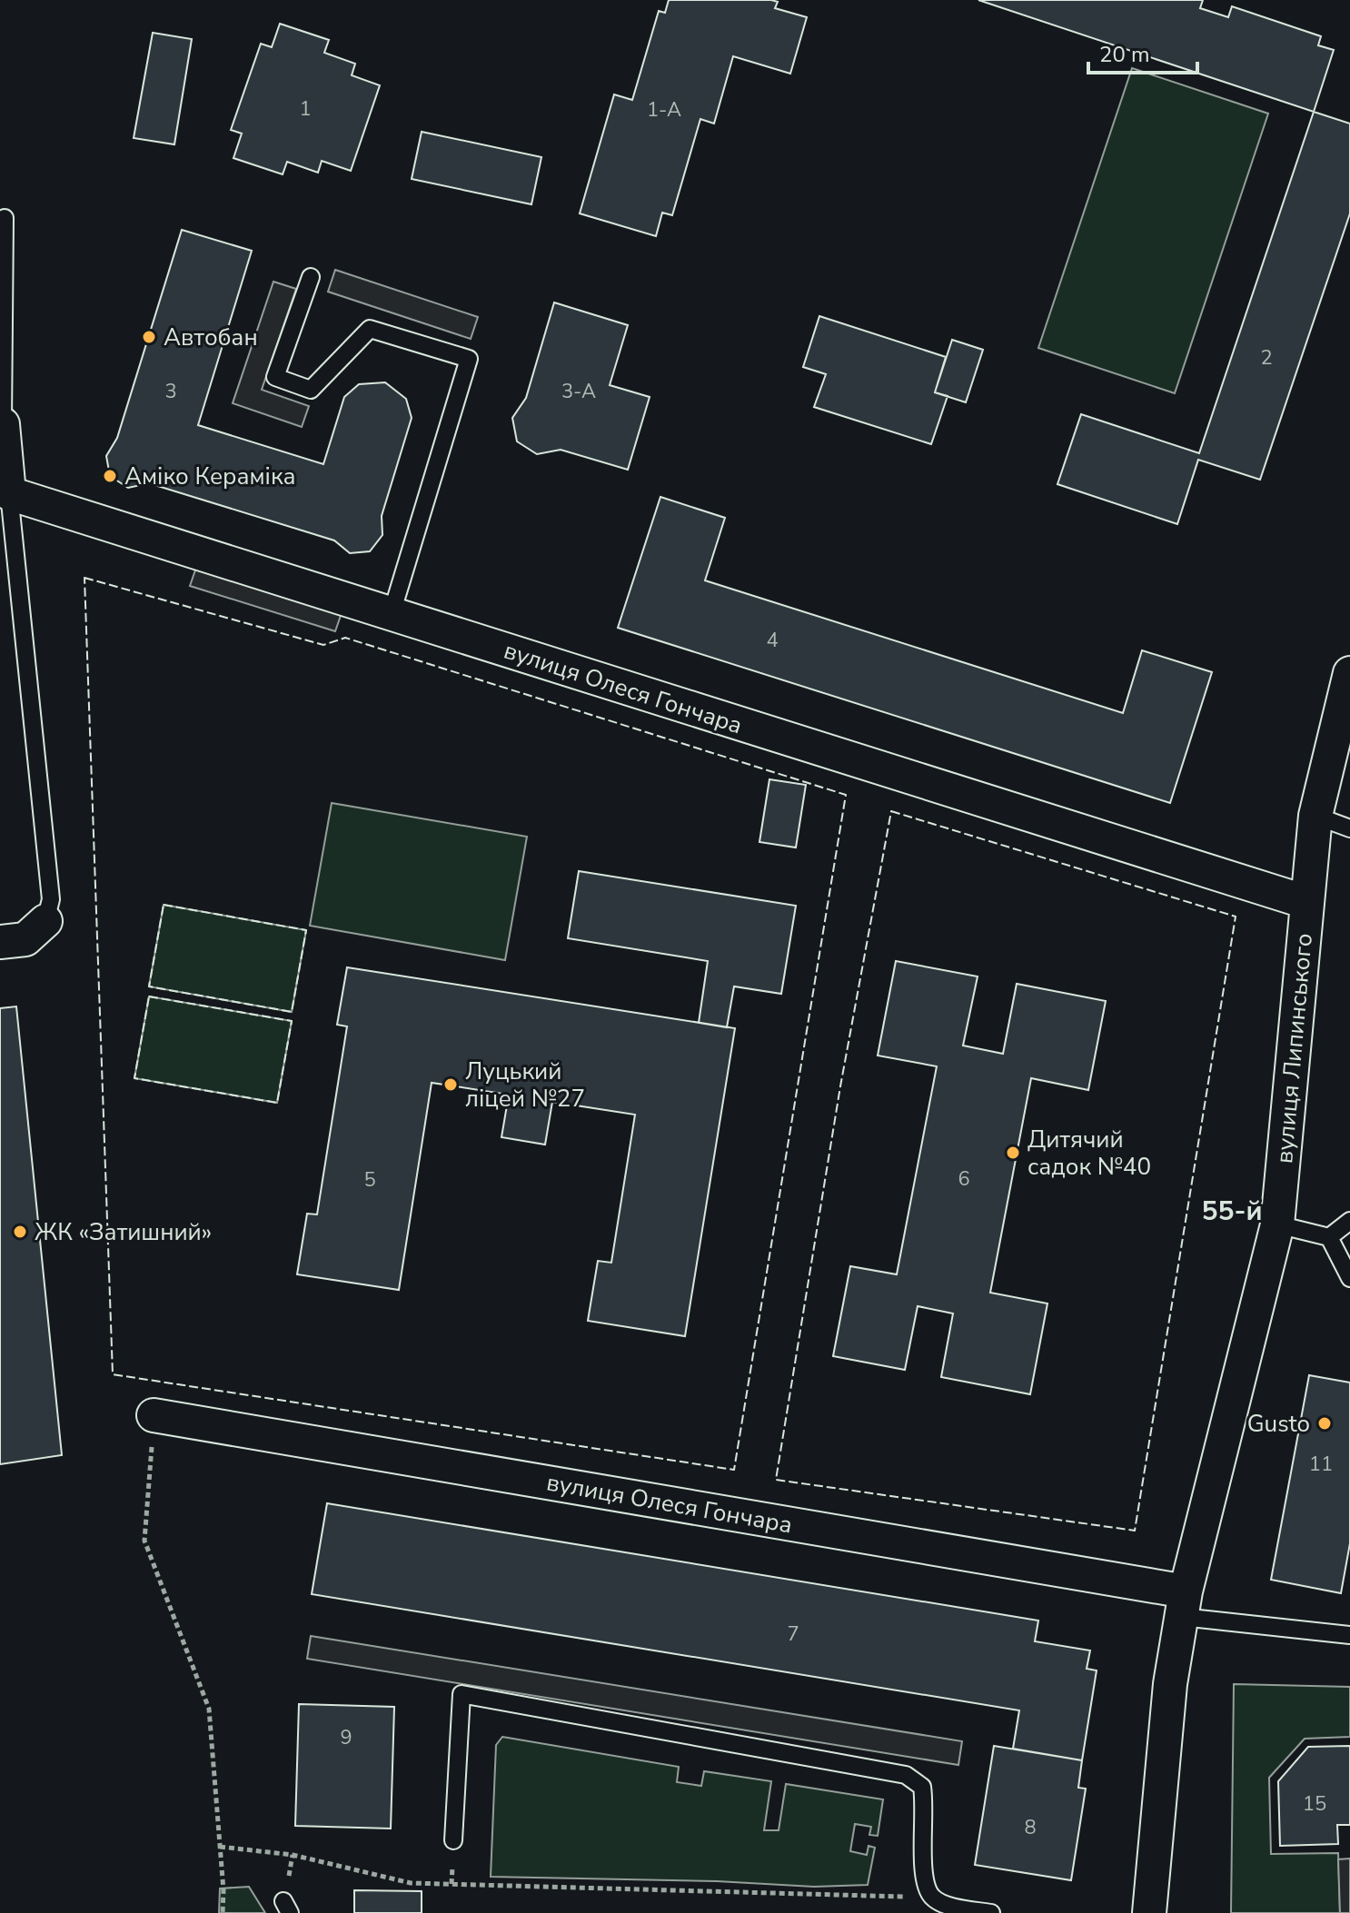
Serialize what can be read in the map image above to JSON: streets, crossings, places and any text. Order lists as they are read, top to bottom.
{
  "streets": {
    "street": ["вулиця Олеся Гончара", "вулиця Липинського"]
  },
  "crossings": [
    ["вулиця Олеся Гончара", "вулиця Липинського"]
  ],
  "districts": ["55-й"],
  "places": [
    "Автобан",
    "Аміко Кераміка",
    "Луцький ліцей №27",
    "Дитячий садок №40",
    "ЖК «Затишний»",
    "Gusto"
  ],
  "house_numbers": [
    "1",
    "1-А",
    "2",
    "3",
    "3-А",
    "4",
    "6",
    "5",
    "11",
    "7",
    "9",
    "15",
    "8"
  ],
  "scale_bar": "20 m"
}
